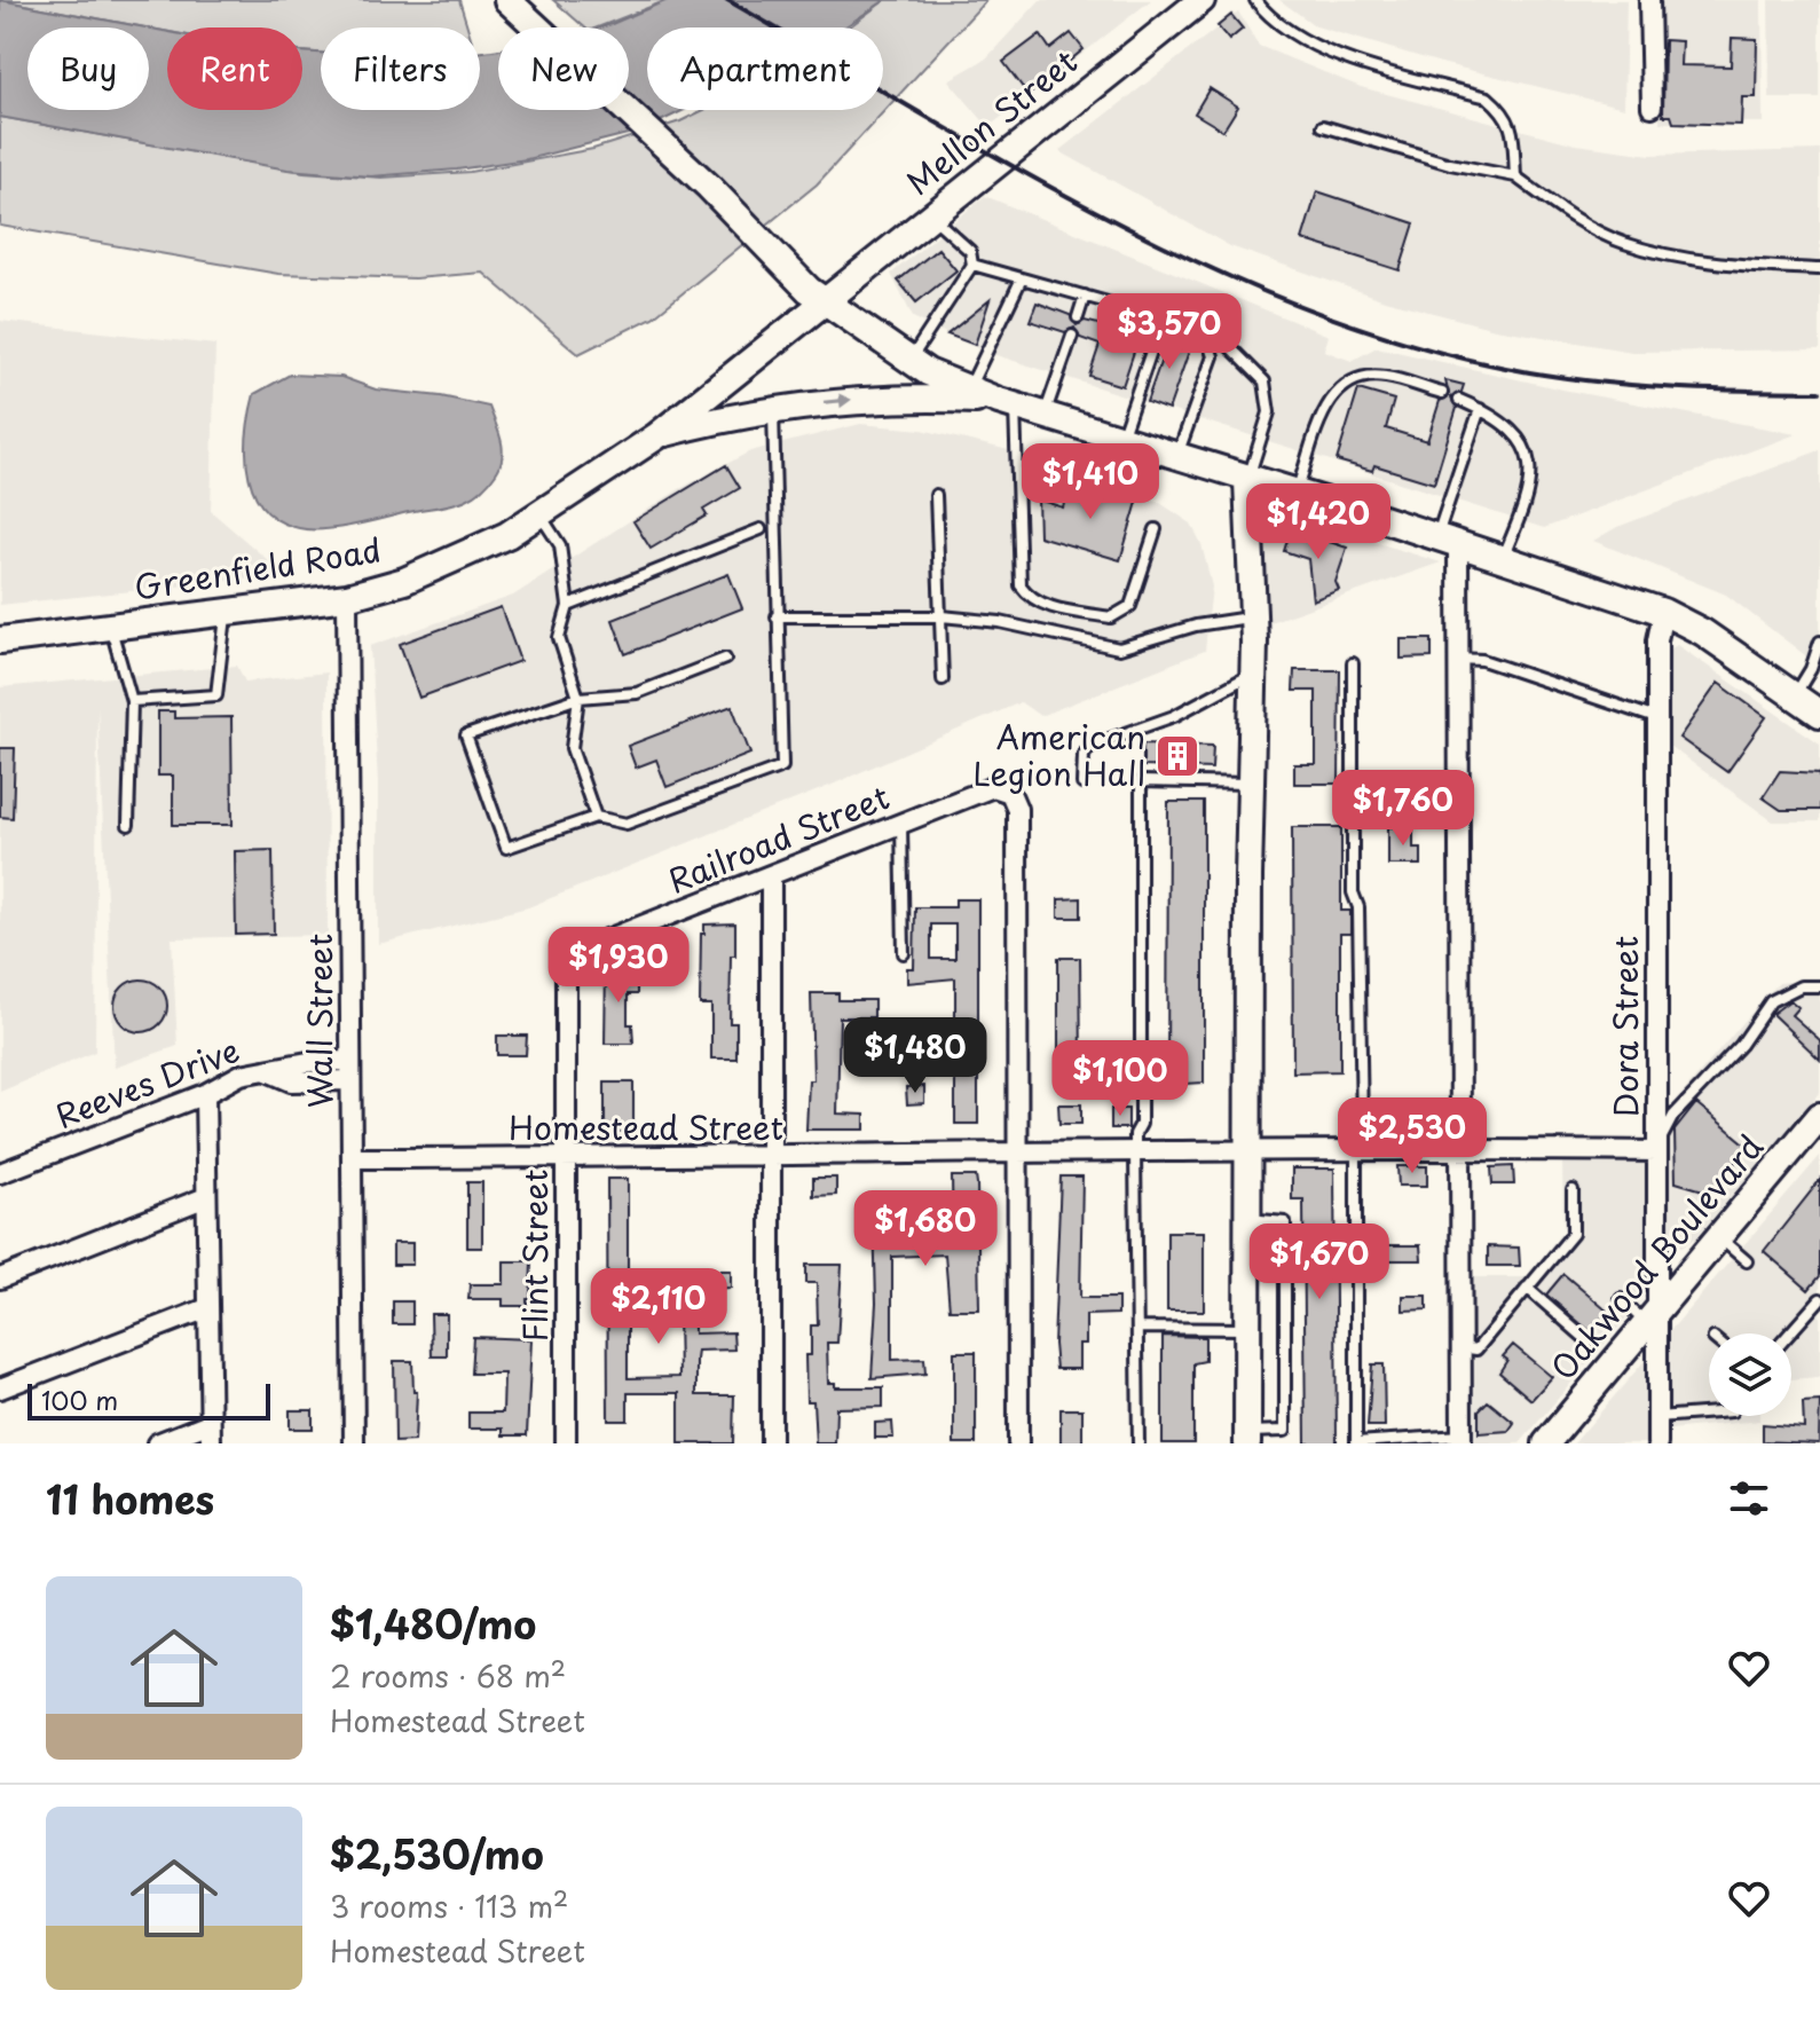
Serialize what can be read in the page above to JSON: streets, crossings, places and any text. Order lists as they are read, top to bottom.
{
  "streets": {
    "main road": ["Mellon Street", "Greenfield Road", "Oakwood Boulevard"],
    "street": [
      "Railroad Street",
      "Wall Street",
      "Dora Street",
      "Reeves Drive",
      "Homestead Street",
      "Flint Street"
    ]
  },
  "crossings": [
    ["Mellon Street", "Greenfield Road"],
    ["Greenfield Road", "Wall Street"],
    ["Railroad Street", "Homestead Street"],
    ["Railroad Street", "Flint Street"],
    ["Wall Street", "Reeves Drive"],
    ["Wall Street", "Homestead Street"],
    ["Dora Street", "Homestead Street"],
    ["Dora Street", "Oakwood Boulevard"],
    ["Homestead Street", "Flint Street"]
  ],
  "places": {
    "building": ["American Legion Hall"]
  },
  "scale_bar": "100 m",
  "page": {
    "chip": [
      "Buy",
      "Rent",
      "Filters",
      "New",
      "Apartment"
    ],
    "price": [
      "$3,570",
      "$1,410",
      "$1,420",
      "$1,760",
      "$1,930",
      "$1,480",
      "$1,100",
      "$2,530",
      "$1,680",
      "$1,670",
      "$2,110"
    ],
    "scale": "100 m",
    "heading": "11 homes",
    "list": [
      {
        "name": "$1,480/mo",
        "note": "2 rooms · 68 m² · Homestead Street"
      },
      {
        "name": "$2,530/mo",
        "note": "3 rooms · 113 m² · Homestead Street"
      }
    ]
  }
}
